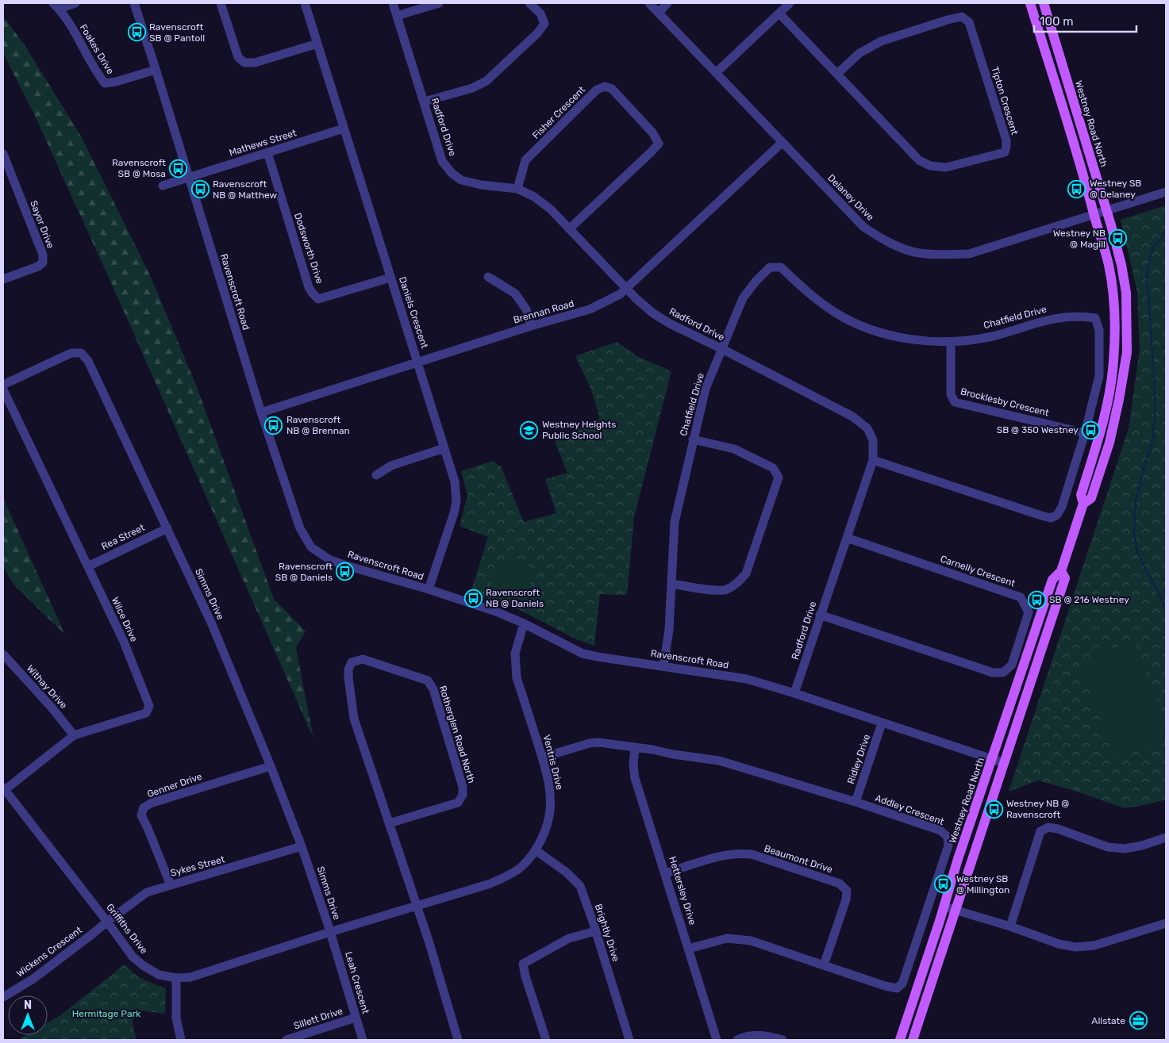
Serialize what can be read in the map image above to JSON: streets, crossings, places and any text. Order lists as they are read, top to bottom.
{
  "streets": {
    "main road": ["Westney Road North"],
    "street": [
      "Foakes Drive",
      "Tipton Crescent",
      "Fisher Crescent",
      "Radford Drive",
      "Mathews Street",
      "Delaney Drive",
      "Sayor Drive",
      "Dodsworth Drive",
      "Ravenscroft Road",
      "Brennan Road",
      "Daniels Crescent",
      "Chatfield Drive",
      "Brocklesby Crescent",
      "Rea Street",
      "Carnelly Crescent",
      "Simms Drive",
      "Wilce Drive",
      "Withay Drive",
      "Rotherglen Road North",
      "Ridley Drive",
      "Ventris Drive",
      "Genner Drive",
      "Addley Crescent",
      "Beaumont Drive",
      "Sykes Street",
      "Hettersley Drive",
      "Griffiths Drive",
      "Brightly Drive",
      "Wickens Crescent",
      "Leah Crescent",
      "Sillett Drive"
    ]
  },
  "crossings": [
    ["Foakes Drive", "Ravenscroft Road"],
    ["Fisher Crescent", "Radford Drive"],
    ["Westney Road North", "Delaney Drive"],
    ["Westney Road North", "Ravenscroft Road"],
    ["Radford Drive", "Ravenscroft Road"],
    ["Radford Drive", "Brennan Road"],
    ["Radford Drive", "Chatfield Drive"],
    ["Radford Drive", "Carnelly Crescent"],
    ["Mathews Street", "Dodsworth Drive"],
    ["Mathews Street", "Ravenscroft Road"],
    ["Mathews Street", "Daniels Crescent"],
    ["Delaney Drive", "Brennan Road"],
    ["Dodsworth Drive", "Daniels Crescent"],
    ["Ravenscroft Road", "Brennan Road"],
    ["Ravenscroft Road", "Daniels Crescent"],
    ["Ravenscroft Road", "Chatfield Drive"],
    ["Ravenscroft Road", "Ridley Drive"],
    ["Ravenscroft Road", "Ventris Drive"],
    ["Brennan Road", "Daniels Crescent"],
    ["Chatfield Drive", "Brocklesby Crescent"],
    ["Rea Street", "Simms Drive"],
    ["Rea Street", "Wilce Drive"],
    ["Simms Drive", "Ventris Drive"],
    ["Simms Drive", "Genner Drive"],
    ["Simms Drive", "Sykes Street"],
    ["Simms Drive", "Griffiths Drive"],
    ["Simms Drive", "Leah Crescent"],
    ["Wilce Drive", "Withay Drive"],
    ["Wilce Drive", "Griffiths Drive"],
    ["Rotherglen Road North", "Ventris Drive"],
    ["Ridley Drive", "Addley Crescent"],
    ["Ventris Drive", "Addley Crescent"],
    ["Ventris Drive", "Griffiths Drive"],
    ["Ventris Drive", "Brightly Drive"],
    ["Ventris Drive", "Leah Crescent"],
    ["Genner Drive", "Sykes Street"],
    ["Addley Crescent", "Beaumont Drive"],
    ["Addley Crescent", "Hettersley Drive"],
    ["Beaumont Drive", "Hettersley Drive"],
    ["Sykes Street", "Griffiths Drive"],
    ["Sykes Street", "Wickens Crescent"],
    ["Griffiths Drive", "Wickens Crescent"],
    ["Griffiths Drive", "Leah Crescent"],
    ["Leah Crescent", "Sillett Drive"]
  ],
  "parks": ["Hermitage Park"],
  "places": {
    "bus stop": [
      "Ravenscroft SB @ Pantoll",
      "Ravenscroft SB @ Mosa",
      "Westney SB @ Delaney",
      "Ravenscroft NB @ Matthew",
      "Westney NB @ Magill",
      "Ravenscroft NB @ Brennan",
      "SB @ 350 Westney",
      "Ravenscroft SB @ Daniels",
      "Ravenscroft NB @ Daniels",
      "SB @ 216 Westney",
      "Westney NB @ Ravenscroft",
      "Westney SB @ Millington"
    ],
    "school or university": ["Westney Heights Public School"],
    "office": ["Allstate"]
  },
  "scale_bar": "100 m",
  "north": "top"
}
